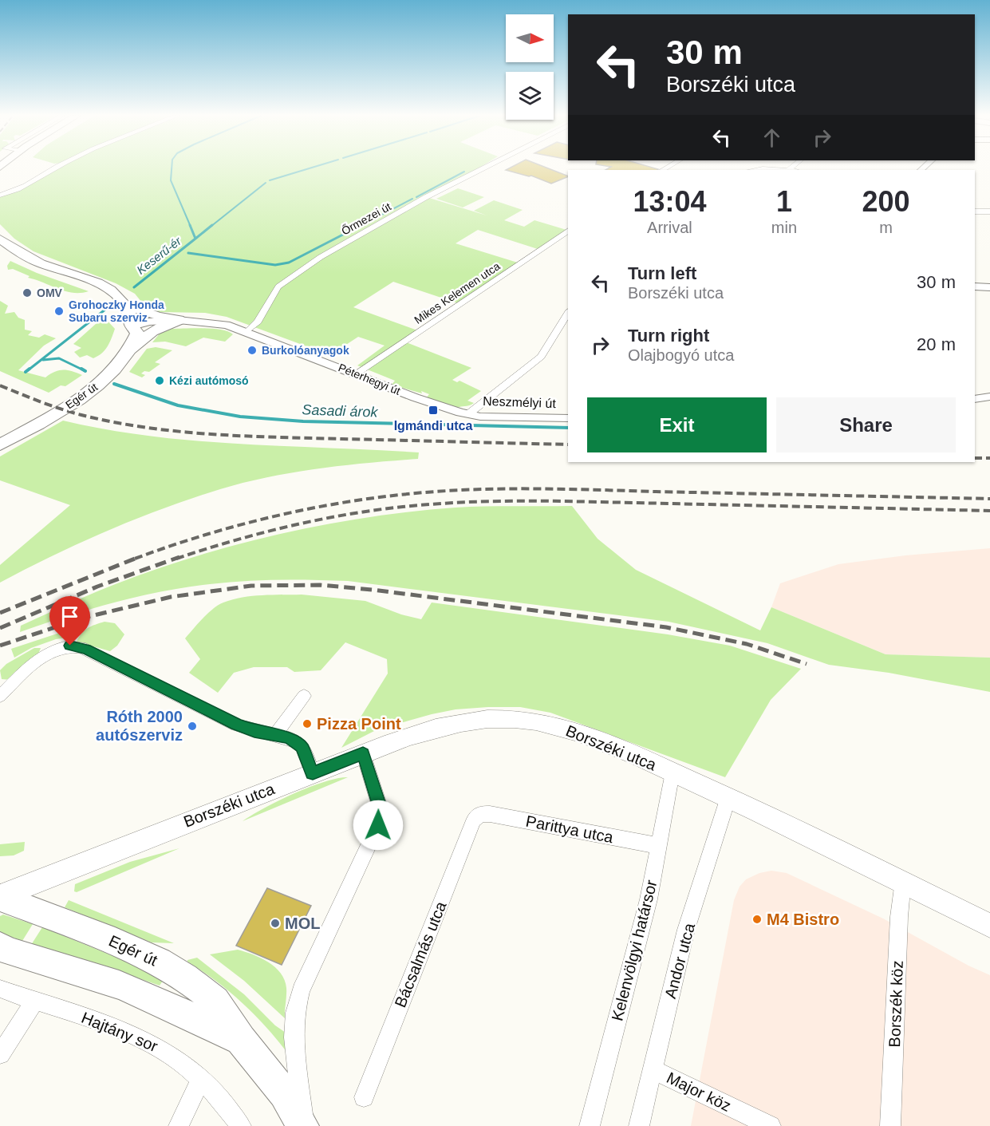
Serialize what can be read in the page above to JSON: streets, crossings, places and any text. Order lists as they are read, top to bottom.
{
  "streets": {
    "main road": ["Egér út", "Borszéki utca"],
    "street": [
      "Őrmezei út",
      "Mikes Kelemen utca",
      "Péterhegyi út",
      "Neszmélyi út",
      "Parittya utca",
      "Kelenvölgyi határsor",
      "Bácsalmás utca",
      "Andor utca",
      "Borszék köz",
      "Hajtány sor",
      "Major köz"
    ]
  },
  "crossings": [
    ["Őrmezei út", "Péterhegyi út"],
    ["Mikes Kelemen utca", "Péterhegyi út"],
    ["Péterhegyi út", "Egér út"],
    ["Péterhegyi út", "Neszmélyi út"],
    ["Egér út", "Borszéki utca"],
    ["Borszéki utca", "Kelenvölgyi határsor"],
    ["Borszéki utca", "Andor utca"],
    ["Borszéki utca", "Borszék köz"],
    ["Parittya utca", "Kelenvölgyi határsor"],
    ["Parittya utca", "Bácsalmás utca"],
    ["Andor utca", "Major köz"]
  ],
  "water": ["Keserű-ér", "Sasadi árok"],
  "places": {
    "other": [
      "OMV",
      "Grohoczky Honda Subaru szerviz",
      "Burkolóanyagok",
      "Kézi autómosó",
      "Pizza Point",
      "Róth 2000 autószerviz",
      "M4 Bistro",
      "MOL"
    ],
    "transit": ["Igmándi utca"]
  },
  "north": "right",
  "page": {
    "turn": ["30 m", "Borszéki utca"],
    "eta": [
      "13:04",
      "Arrival",
      "1",
      "min",
      "200",
      "m"
    ],
    "list": [
      {
        "name": "Turn left",
        "note": "Borszéki utca",
        "value": "30 m"
      },
      {
        "name": "Turn right",
        "note": "Olajbogyó utca",
        "value": "20 m"
      }
    ],
    "buttons": ["Exit", "Share"]
  }
}
